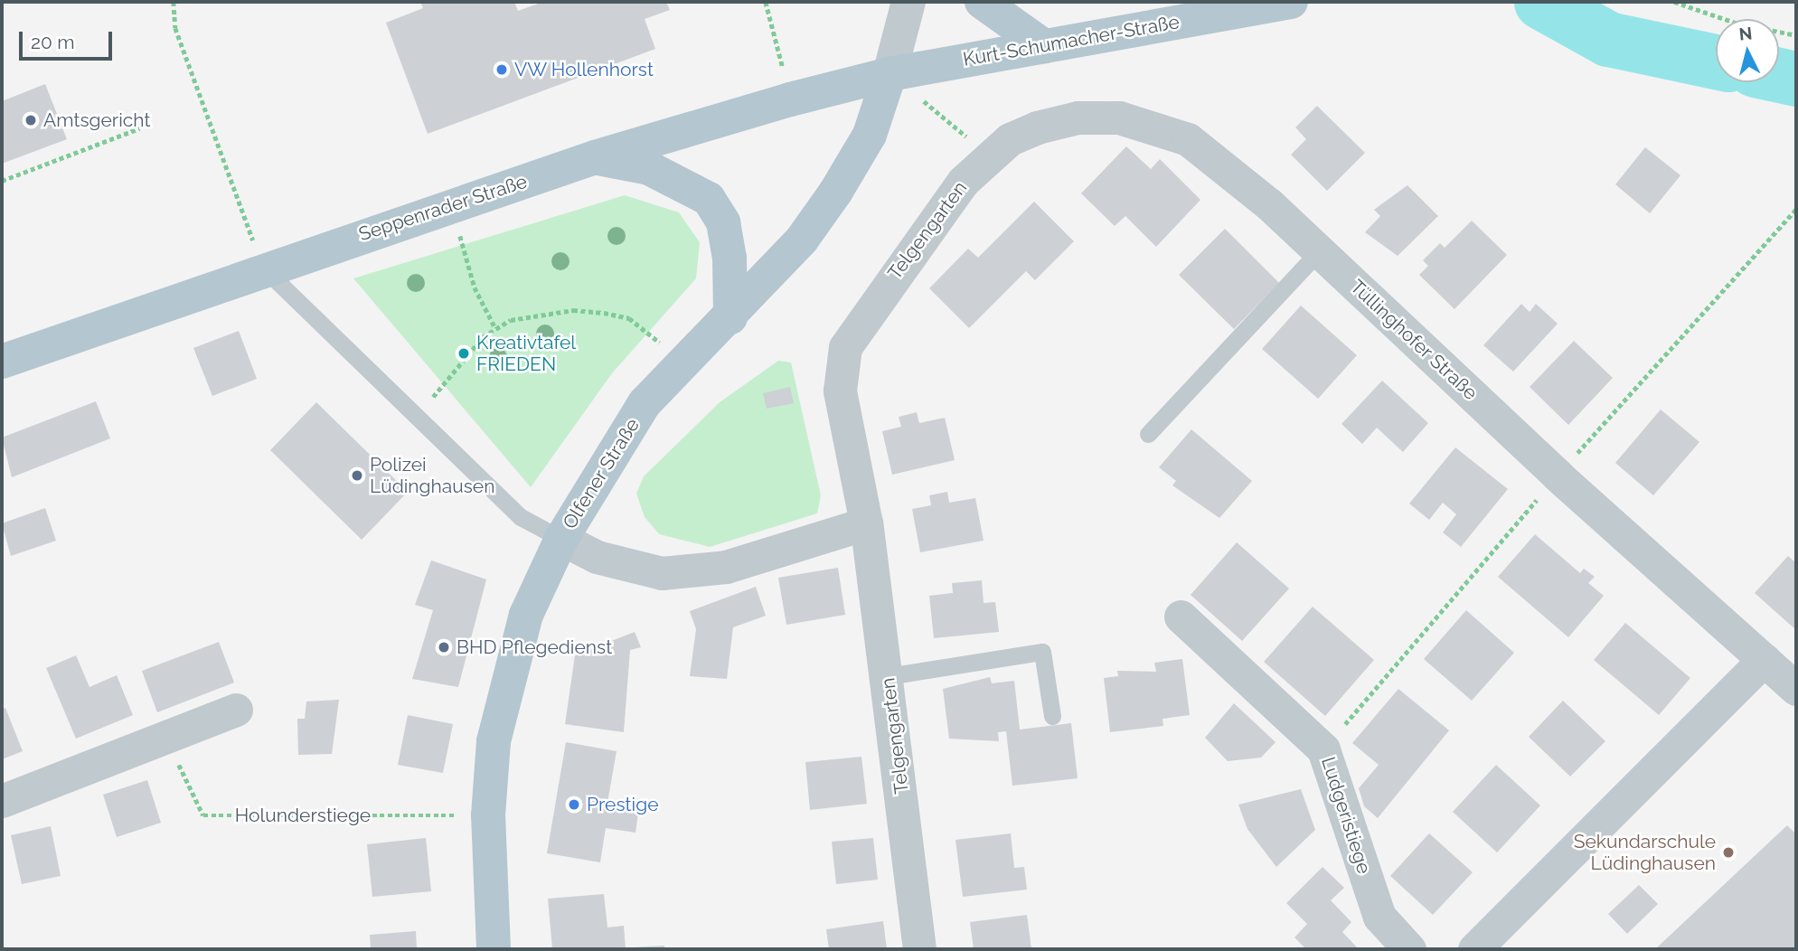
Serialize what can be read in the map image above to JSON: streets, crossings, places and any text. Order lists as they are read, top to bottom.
{
  "streets": {
    "main road": ["Kurt-Schumacher-Straße", "Seppenrader Straße", "Olfener Straße"],
    "street": ["Telgengarten", "Tüllinghofer Straße", "Ludgeristiege"],
    "path": ["Holunderstiege"]
  },
  "crossings": [
    ["Kurt-Schumacher-Straße", "Seppenrader Straße"],
    ["Kurt-Schumacher-Straße", "Olfener Straße"],
    ["Seppenrader Straße", "Olfener Straße"],
    ["Telgengarten", "Tüllinghofer Straße"],
    ["Olfener Straße", "Holunderstiege"]
  ],
  "places": [
    "VW Hollenhorst",
    "Amtsgericht",
    "Kreativtafel FRIEDEN",
    "Polizei Lüdinghausen",
    "BHD Pflegedienst",
    "Prestige",
    "Sekundarschule Lüdinghausen"
  ],
  "scale_bar": "20 m",
  "north": "top"
}
